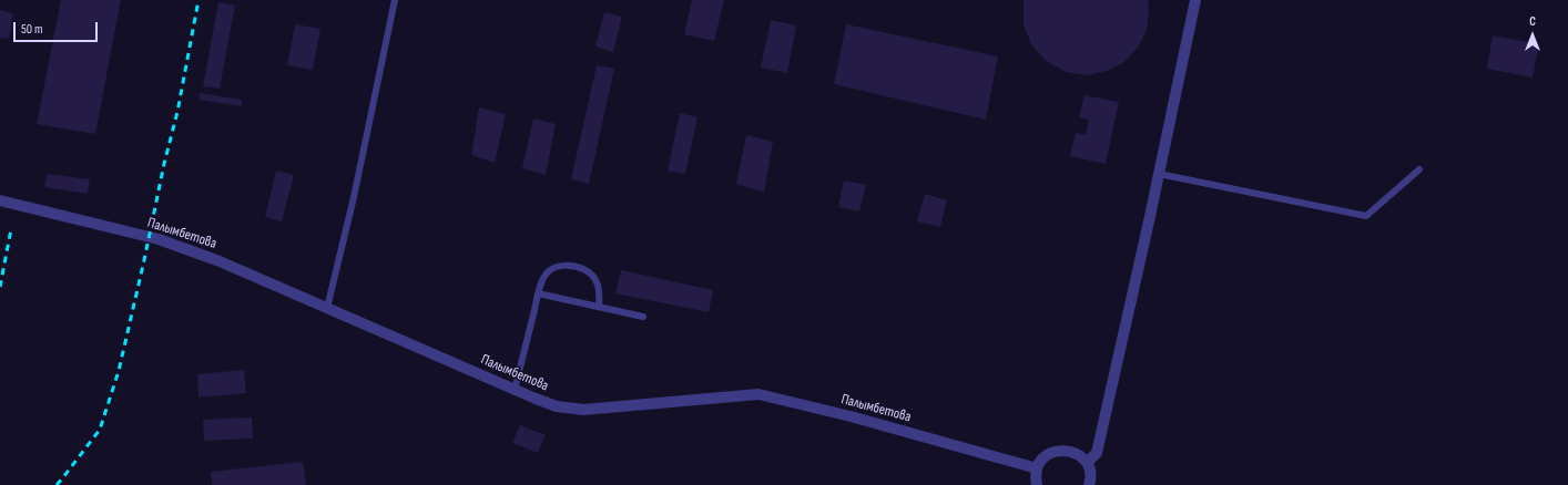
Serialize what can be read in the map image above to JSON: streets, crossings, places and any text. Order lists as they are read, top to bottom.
{
  "streets": {
    "street": ["Палымбетова"]
  },
  "scale_bar": "50 m",
  "north": "top"
}
